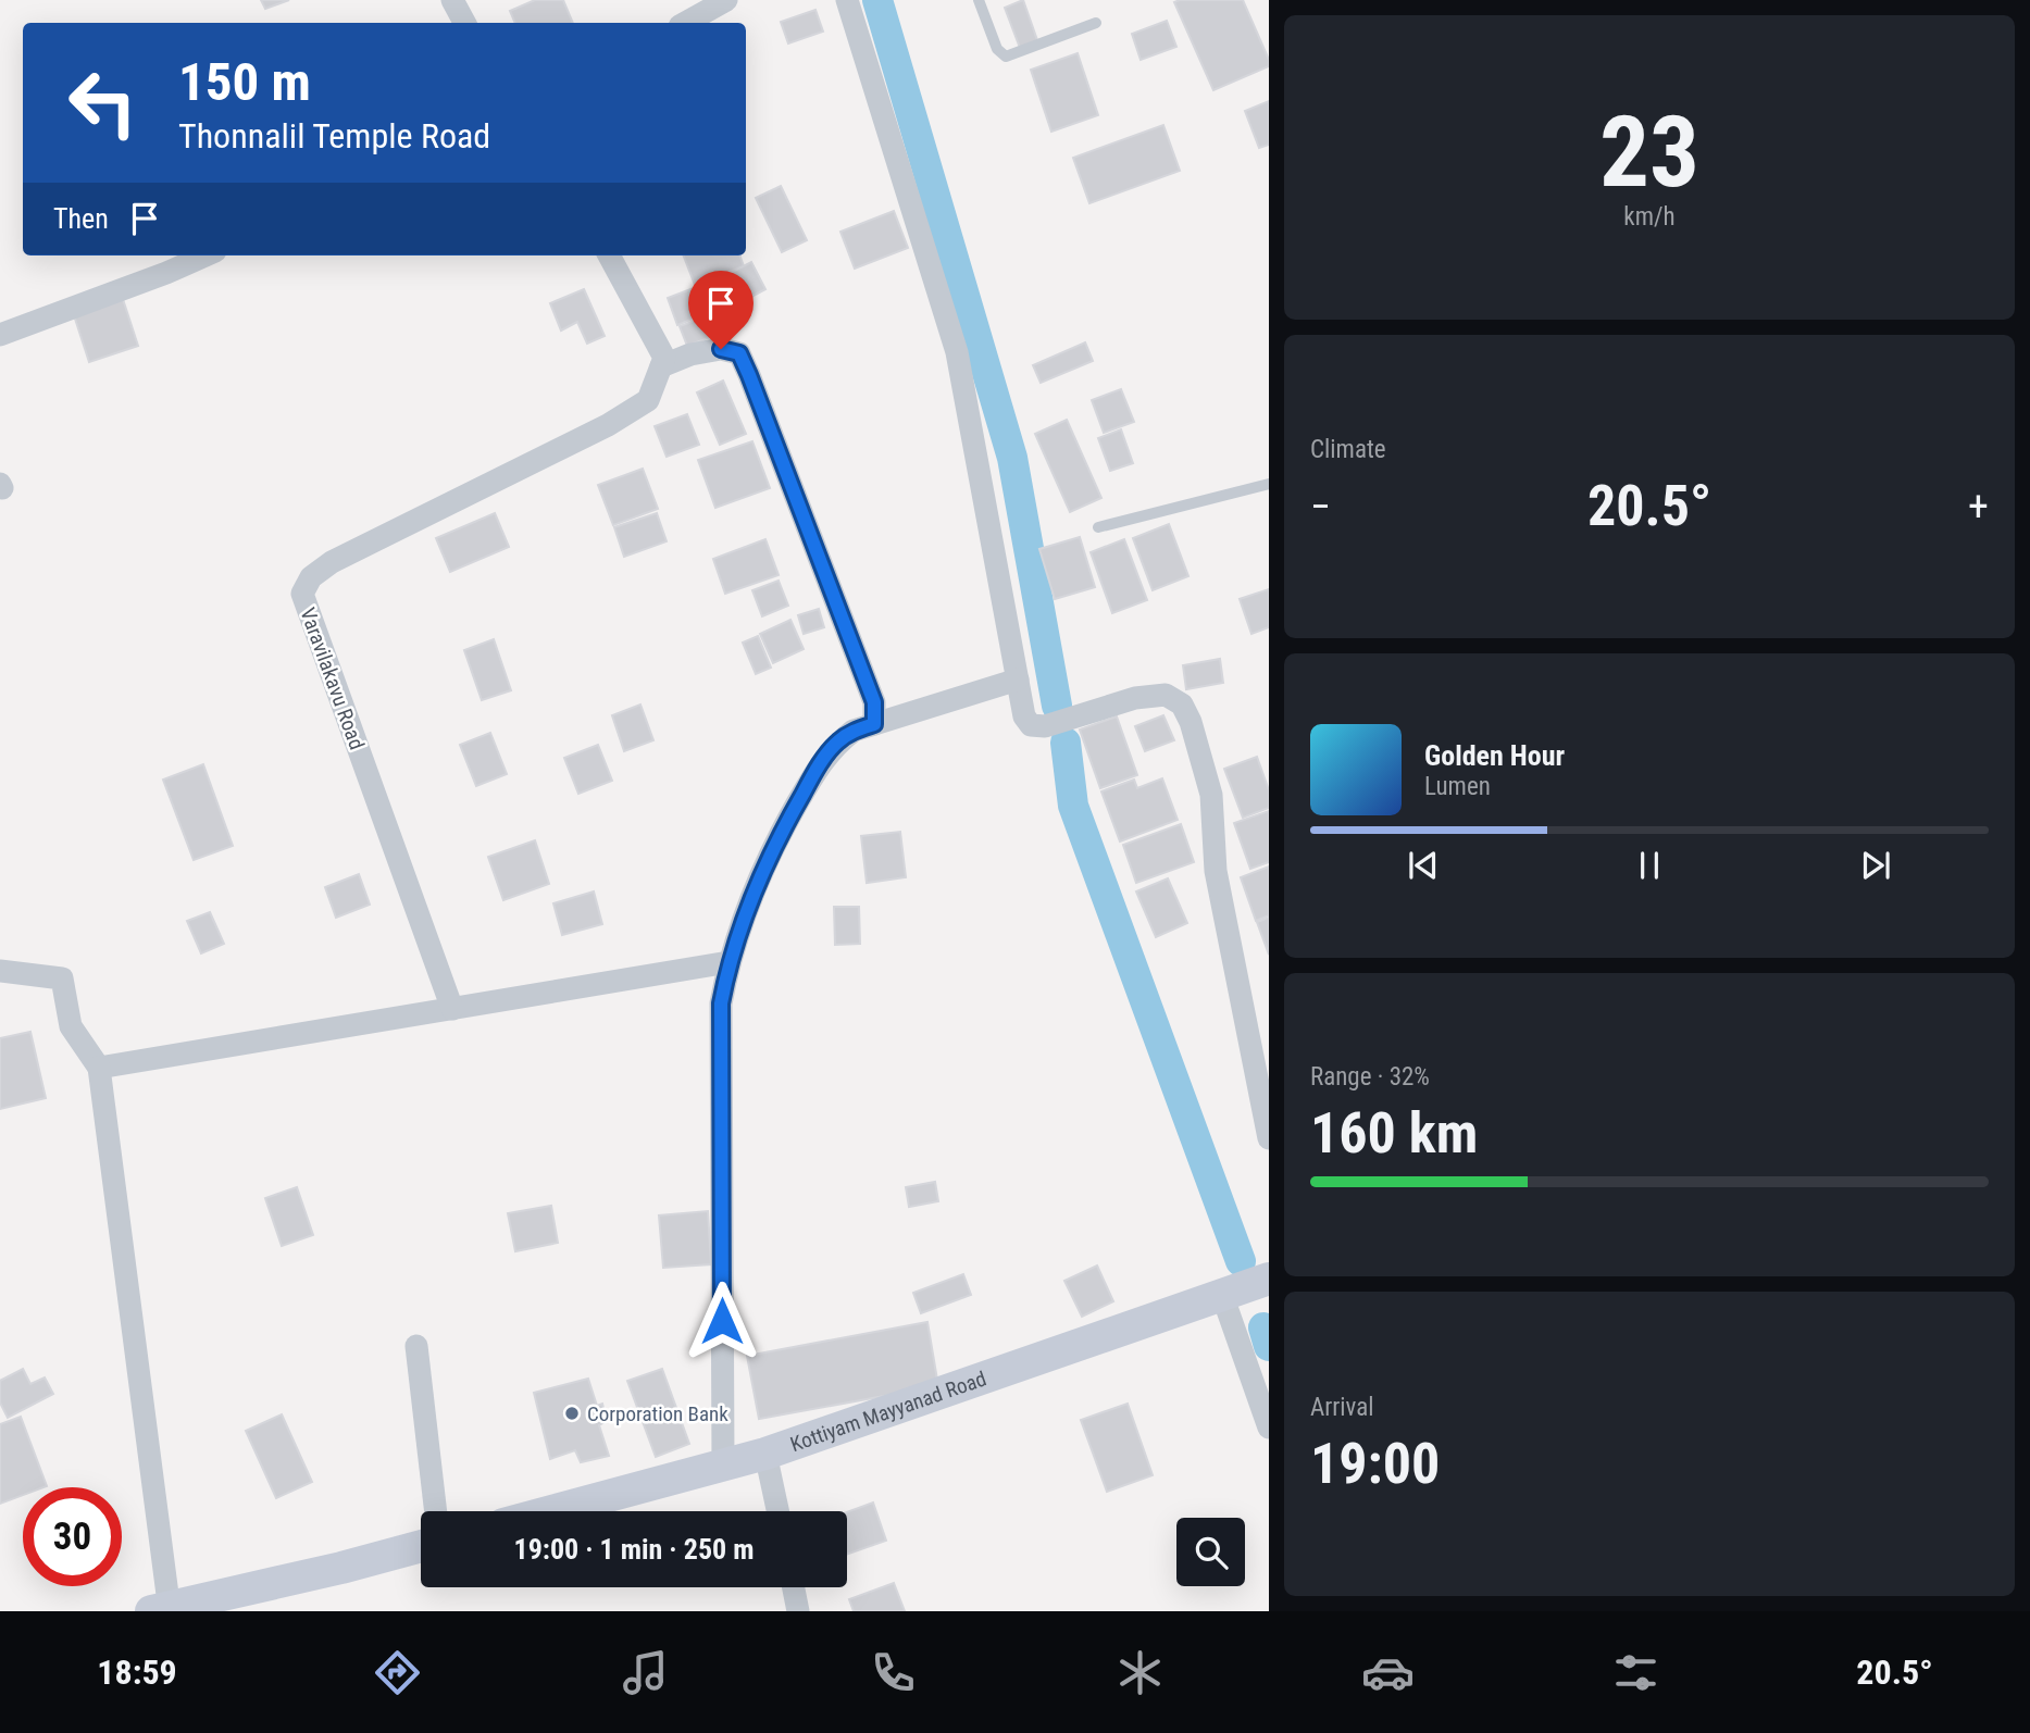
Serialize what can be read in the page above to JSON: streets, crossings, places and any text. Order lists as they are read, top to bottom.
{
  "streets": {
    "main road": ["Kottiyam Mayyanad Road"],
    "street": ["Varavilakavu Road"]
  },
  "places": ["Corporation Bank"],
  "page": {
    "tile": [
      ["23", "km/h"],
      "Climate",
      ["Range · 32%", "160 km"],
      ["Arrival", "19:00"]
    ],
    "turn": ["150 m", "Thonnalil Temple Road"],
    "then": "Then",
    "heat": ["−", "20.5°", "+"],
    "song": ["Golden Hour", "Lumen"],
    "limit": "30",
    "trip": "19:00 · 1 min · 250 m",
    "tabs": ["18:59", "20.5°"]
  }
}
